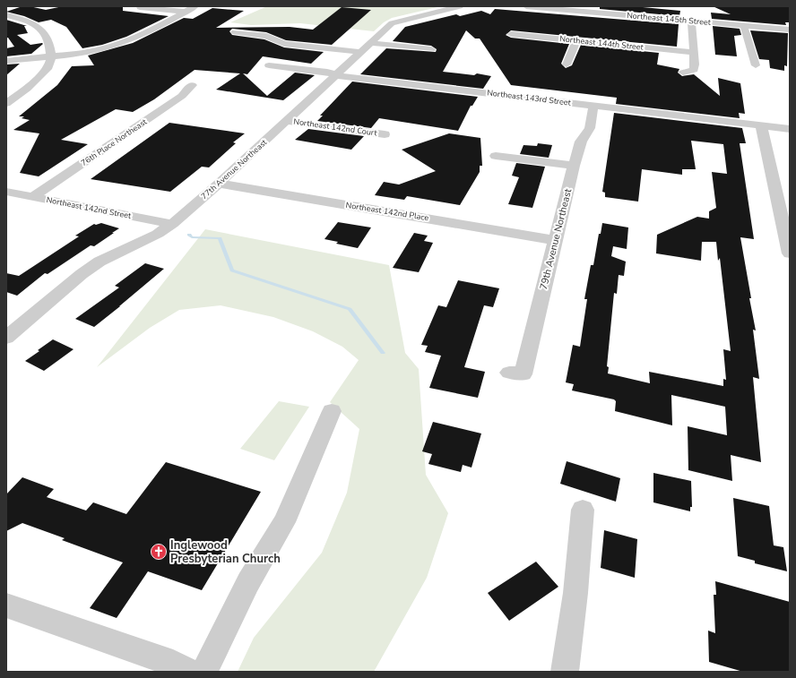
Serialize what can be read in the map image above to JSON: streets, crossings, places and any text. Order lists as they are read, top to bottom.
{
  "streets": {
    "street": [
      "Northeast 145th Street",
      "Northeast 144th Street",
      "Northeast 143rd Street",
      "Northeast 142nd Court",
      "76th Place Northeast",
      "77th Avenue Northeast",
      "Northeast 142nd Street",
      "Northeast 142nd Place",
      "79th Avenue Northeast"
    ]
  },
  "crossings": [
    ["Northeast 143rd Street", "77th Avenue Northeast"],
    ["Northeast 143rd Street", "79th Avenue Northeast"],
    ["Northeast 142nd Court", "77th Avenue Northeast"],
    ["76th Place Northeast", "Northeast 142nd Street"],
    ["77th Avenue Northeast", "Northeast 142nd Street"],
    ["77th Avenue Northeast", "Northeast 142nd Place"],
    ["Northeast 142nd Place", "79th Avenue Northeast"]
  ],
  "places": {
    "church": ["Inglewood Presbyterian Church"]
  }
}
